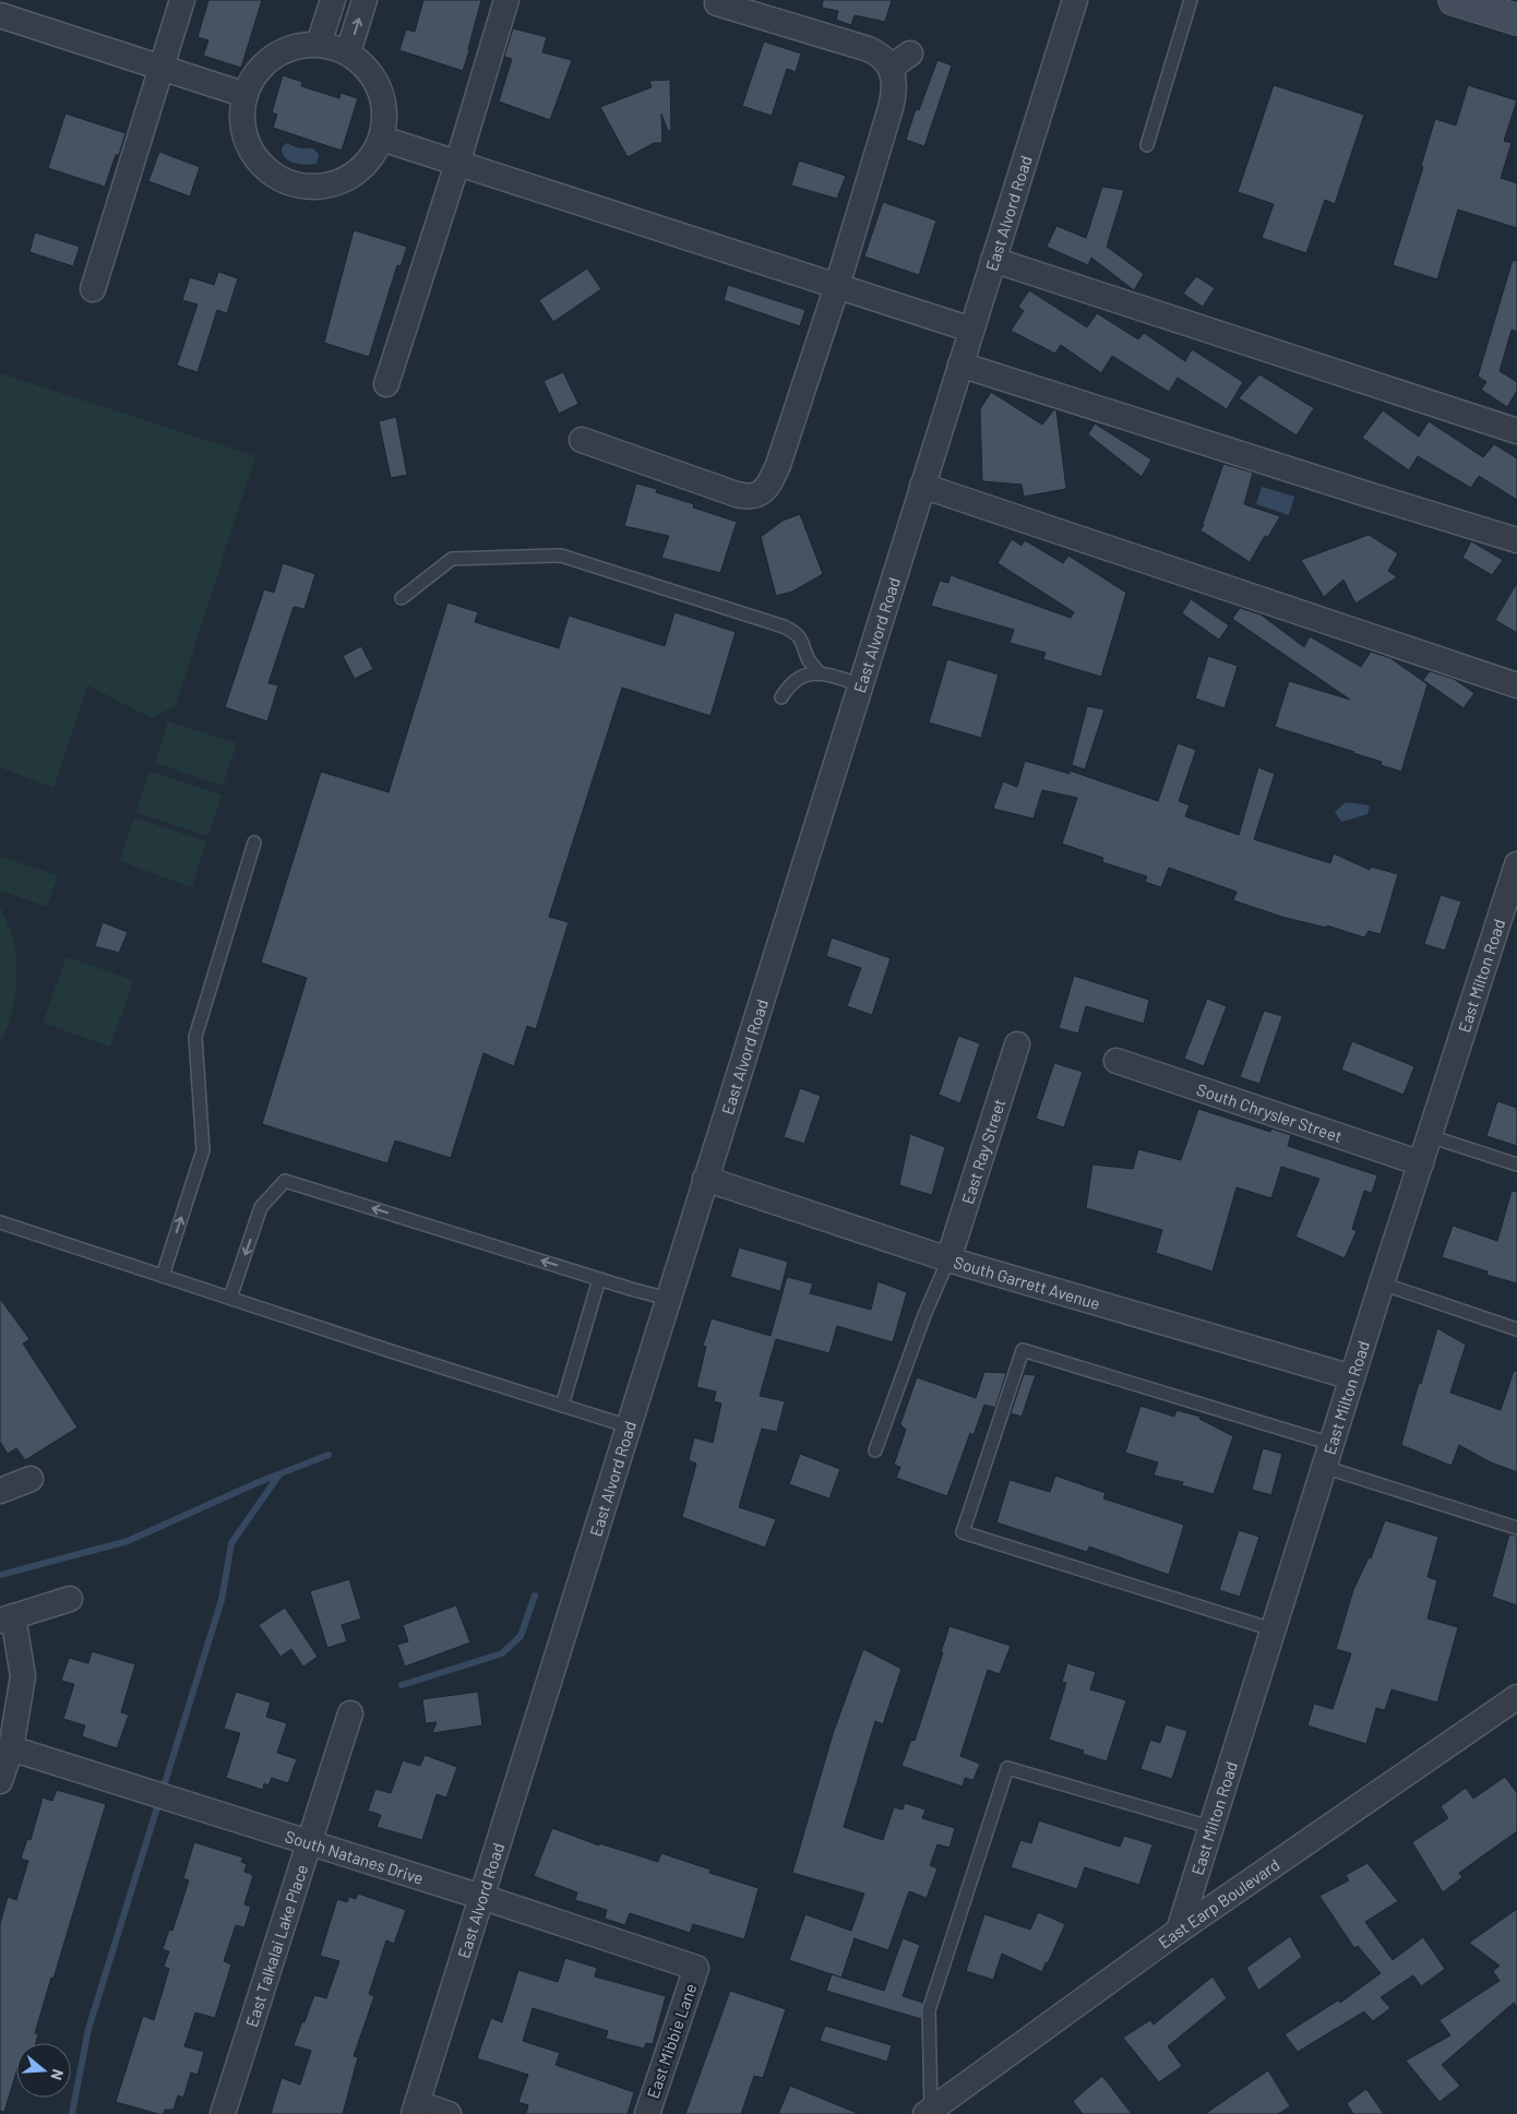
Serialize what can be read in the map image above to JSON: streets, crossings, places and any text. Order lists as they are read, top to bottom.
{
  "streets": {
    "street": [
      "East Alvord Road",
      "East Milton Road",
      "South Chrysler Street",
      "East Ray Street",
      "South Garrett Avenue",
      "South Natanes Drive",
      "East Earp Boulevard",
      "East Talkalai Lake Place",
      "East Mibbie Lane"
    ]
  },
  "crossings": [
    ["East Alvord Road", "South Garrett Avenue"],
    ["East Alvord Road", "South Natanes Drive"],
    ["East Milton Road", "South Chrysler Street"],
    ["East Milton Road", "South Garrett Avenue"],
    ["East Milton Road", "East Earp Boulevard"],
    ["East Ray Street", "South Garrett Avenue"],
    ["South Natanes Drive", "East Talkalai Lake Place"],
    ["South Natanes Drive", "East Mibbie Lane"]
  ],
  "north": "right"
}
